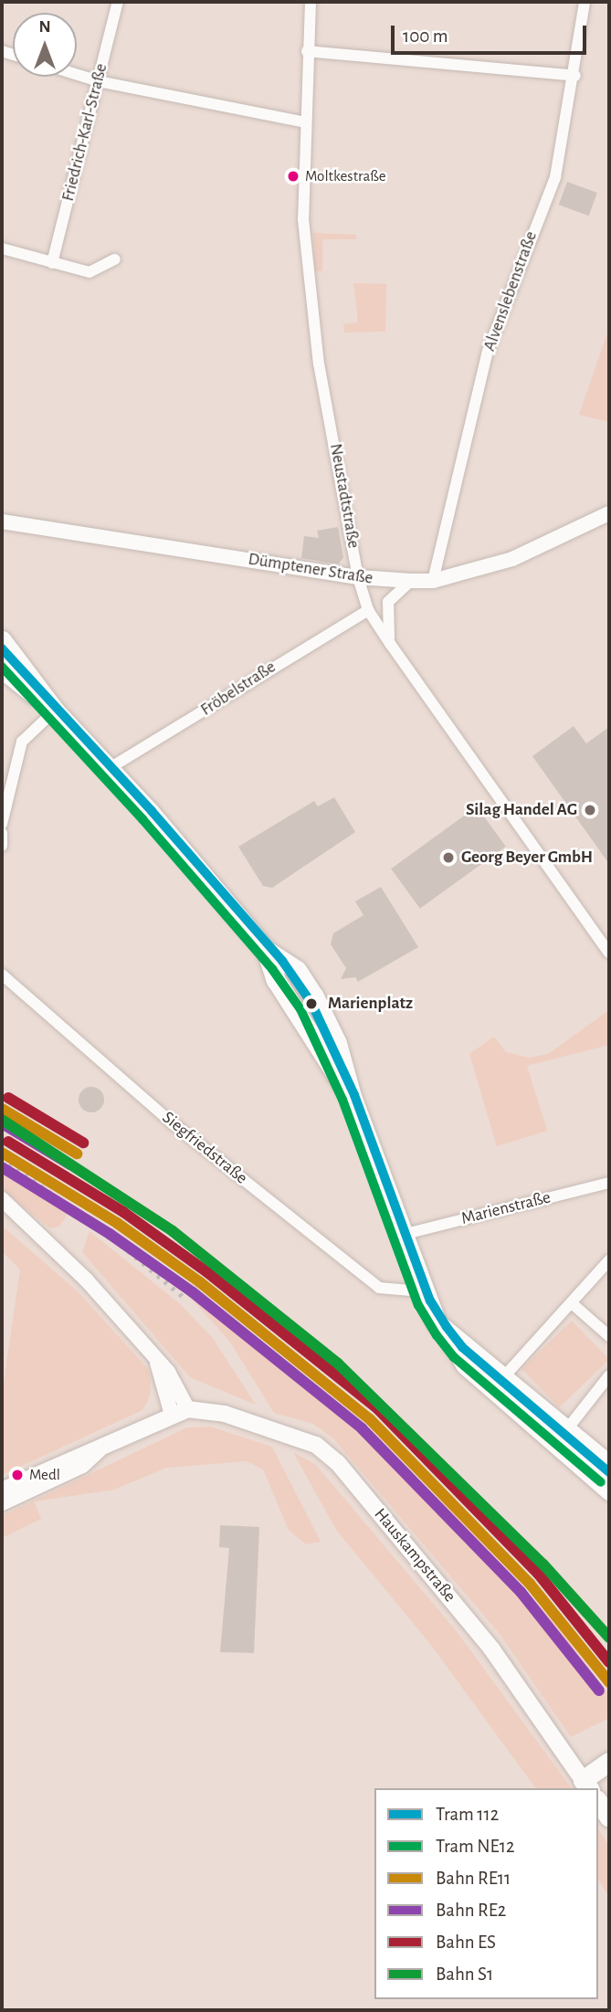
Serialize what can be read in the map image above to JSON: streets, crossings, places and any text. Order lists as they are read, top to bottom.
{
  "streets": {
    "main road": ["Hauskampstraße"],
    "street": [
      "Friedrich-Karl-Straße",
      "Alvenslebenstraße",
      "Neustadtstraße",
      "Dümptener Straße",
      "Fröbelstraße",
      "Siegfriedstraße",
      "Marienstraße"
    ]
  },
  "crossings": [
    ["Alvenslebenstraße", "Dümptener Straße"],
    ["Neustadtstraße", "Dümptener Straße"],
    ["Neustadtstraße", "Fröbelstraße"]
  ],
  "places": [
    "Moltkestraße",
    "Silag Handel AG",
    "Georg Beyer GmbH",
    "Marienplatz",
    "Medl"
  ],
  "lines": [
    "tram line 112",
    "tram line NE12",
    "rail line ES",
    "rail line RE11",
    "rail line S1",
    "rail line RE2"
  ],
  "legend": [
    "Tram 112",
    "Tram NE12",
    "Bahn RE11",
    "Bahn RE2",
    "Bahn ES",
    "Bahn S1"
  ],
  "scale_bar": "100 m",
  "north": "top"
}
